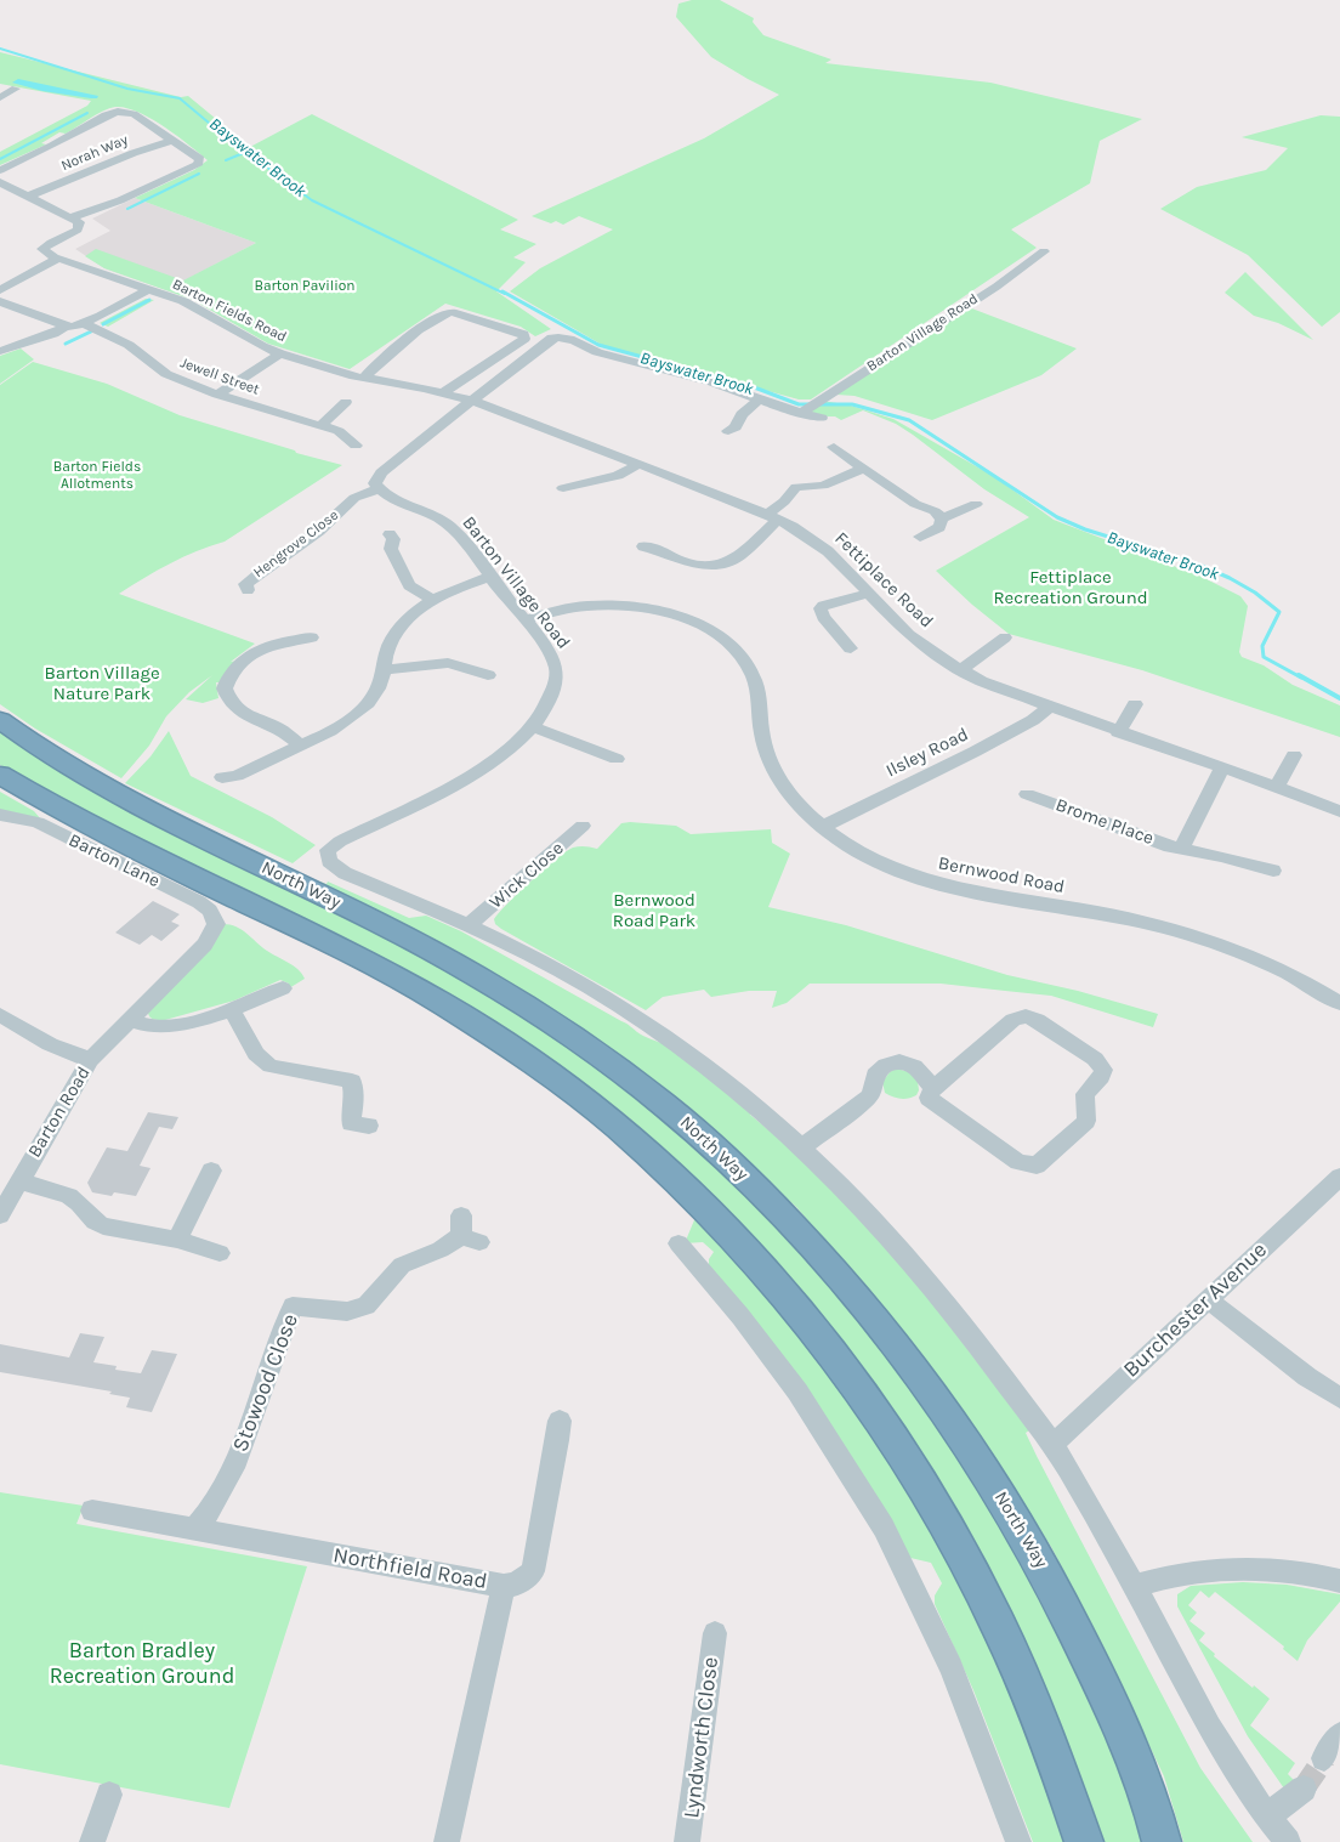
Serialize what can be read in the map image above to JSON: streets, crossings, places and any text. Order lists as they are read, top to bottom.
{
  "streets": {
    "highway": ["North Way"],
    "street": [
      "Norah Way",
      "Barton Fields Road",
      "Barton Village Road",
      "Jewell Street",
      "Hengrove Close",
      "Fettiplace Road",
      "Ilsley Road",
      "Brome Place",
      "Barton Lane",
      "Wick Close",
      "Bernwood Road",
      "Barton Road",
      "Burchester Avenue",
      "Stowood Close",
      "Northfield Road",
      "Lyndworth Close"
    ]
  },
  "crossings": [
    ["Barton Fields Road", "Fettiplace Road"],
    ["Barton Village Road", "Hengrove Close"],
    ["Barton Village Road", "Bernwood Road"],
    ["Barton Village Road", "North Way"],
    ["Fettiplace Road", "Ilsley Road"],
    ["Ilsley Road", "Bernwood Road"],
    ["Barton Lane", "Barton Road"],
    ["Wick Close", "North Way"],
    ["North Way", "Burchester Avenue"],
    ["Stowood Close", "Northfield Road"]
  ],
  "water": ["Bayswater Brook"],
  "parks": [
    "Barton Pavilion",
    "Barton Fields Allotments",
    "Fettiplace Recreation Ground",
    "Barton Village Nature Park",
    "Bernwood Road Park",
    "Barton Bradley Recreation Ground"
  ]
}
